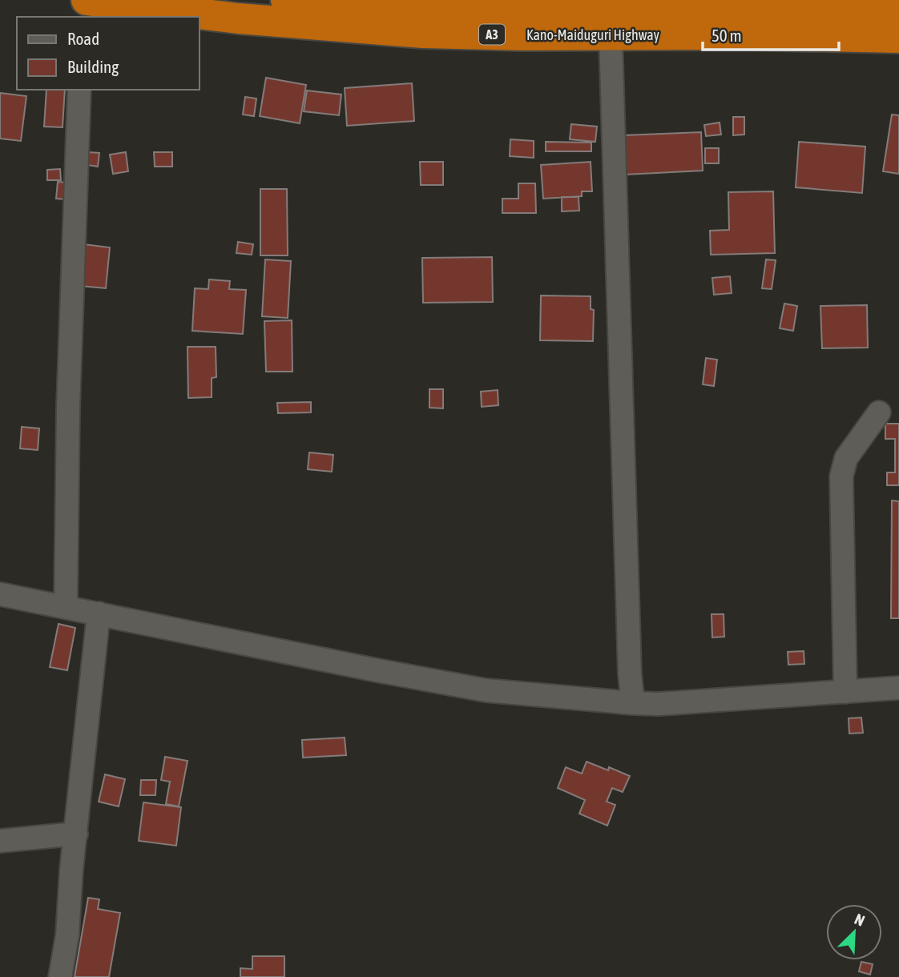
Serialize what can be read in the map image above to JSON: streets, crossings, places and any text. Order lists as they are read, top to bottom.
{
  "streets": {
    "highway": ["A3", "Kano-Maiduguri Highway"]
  },
  "legend": ["Road", "Building"],
  "scale_bar": "50 m",
  "north": "top right"
}
